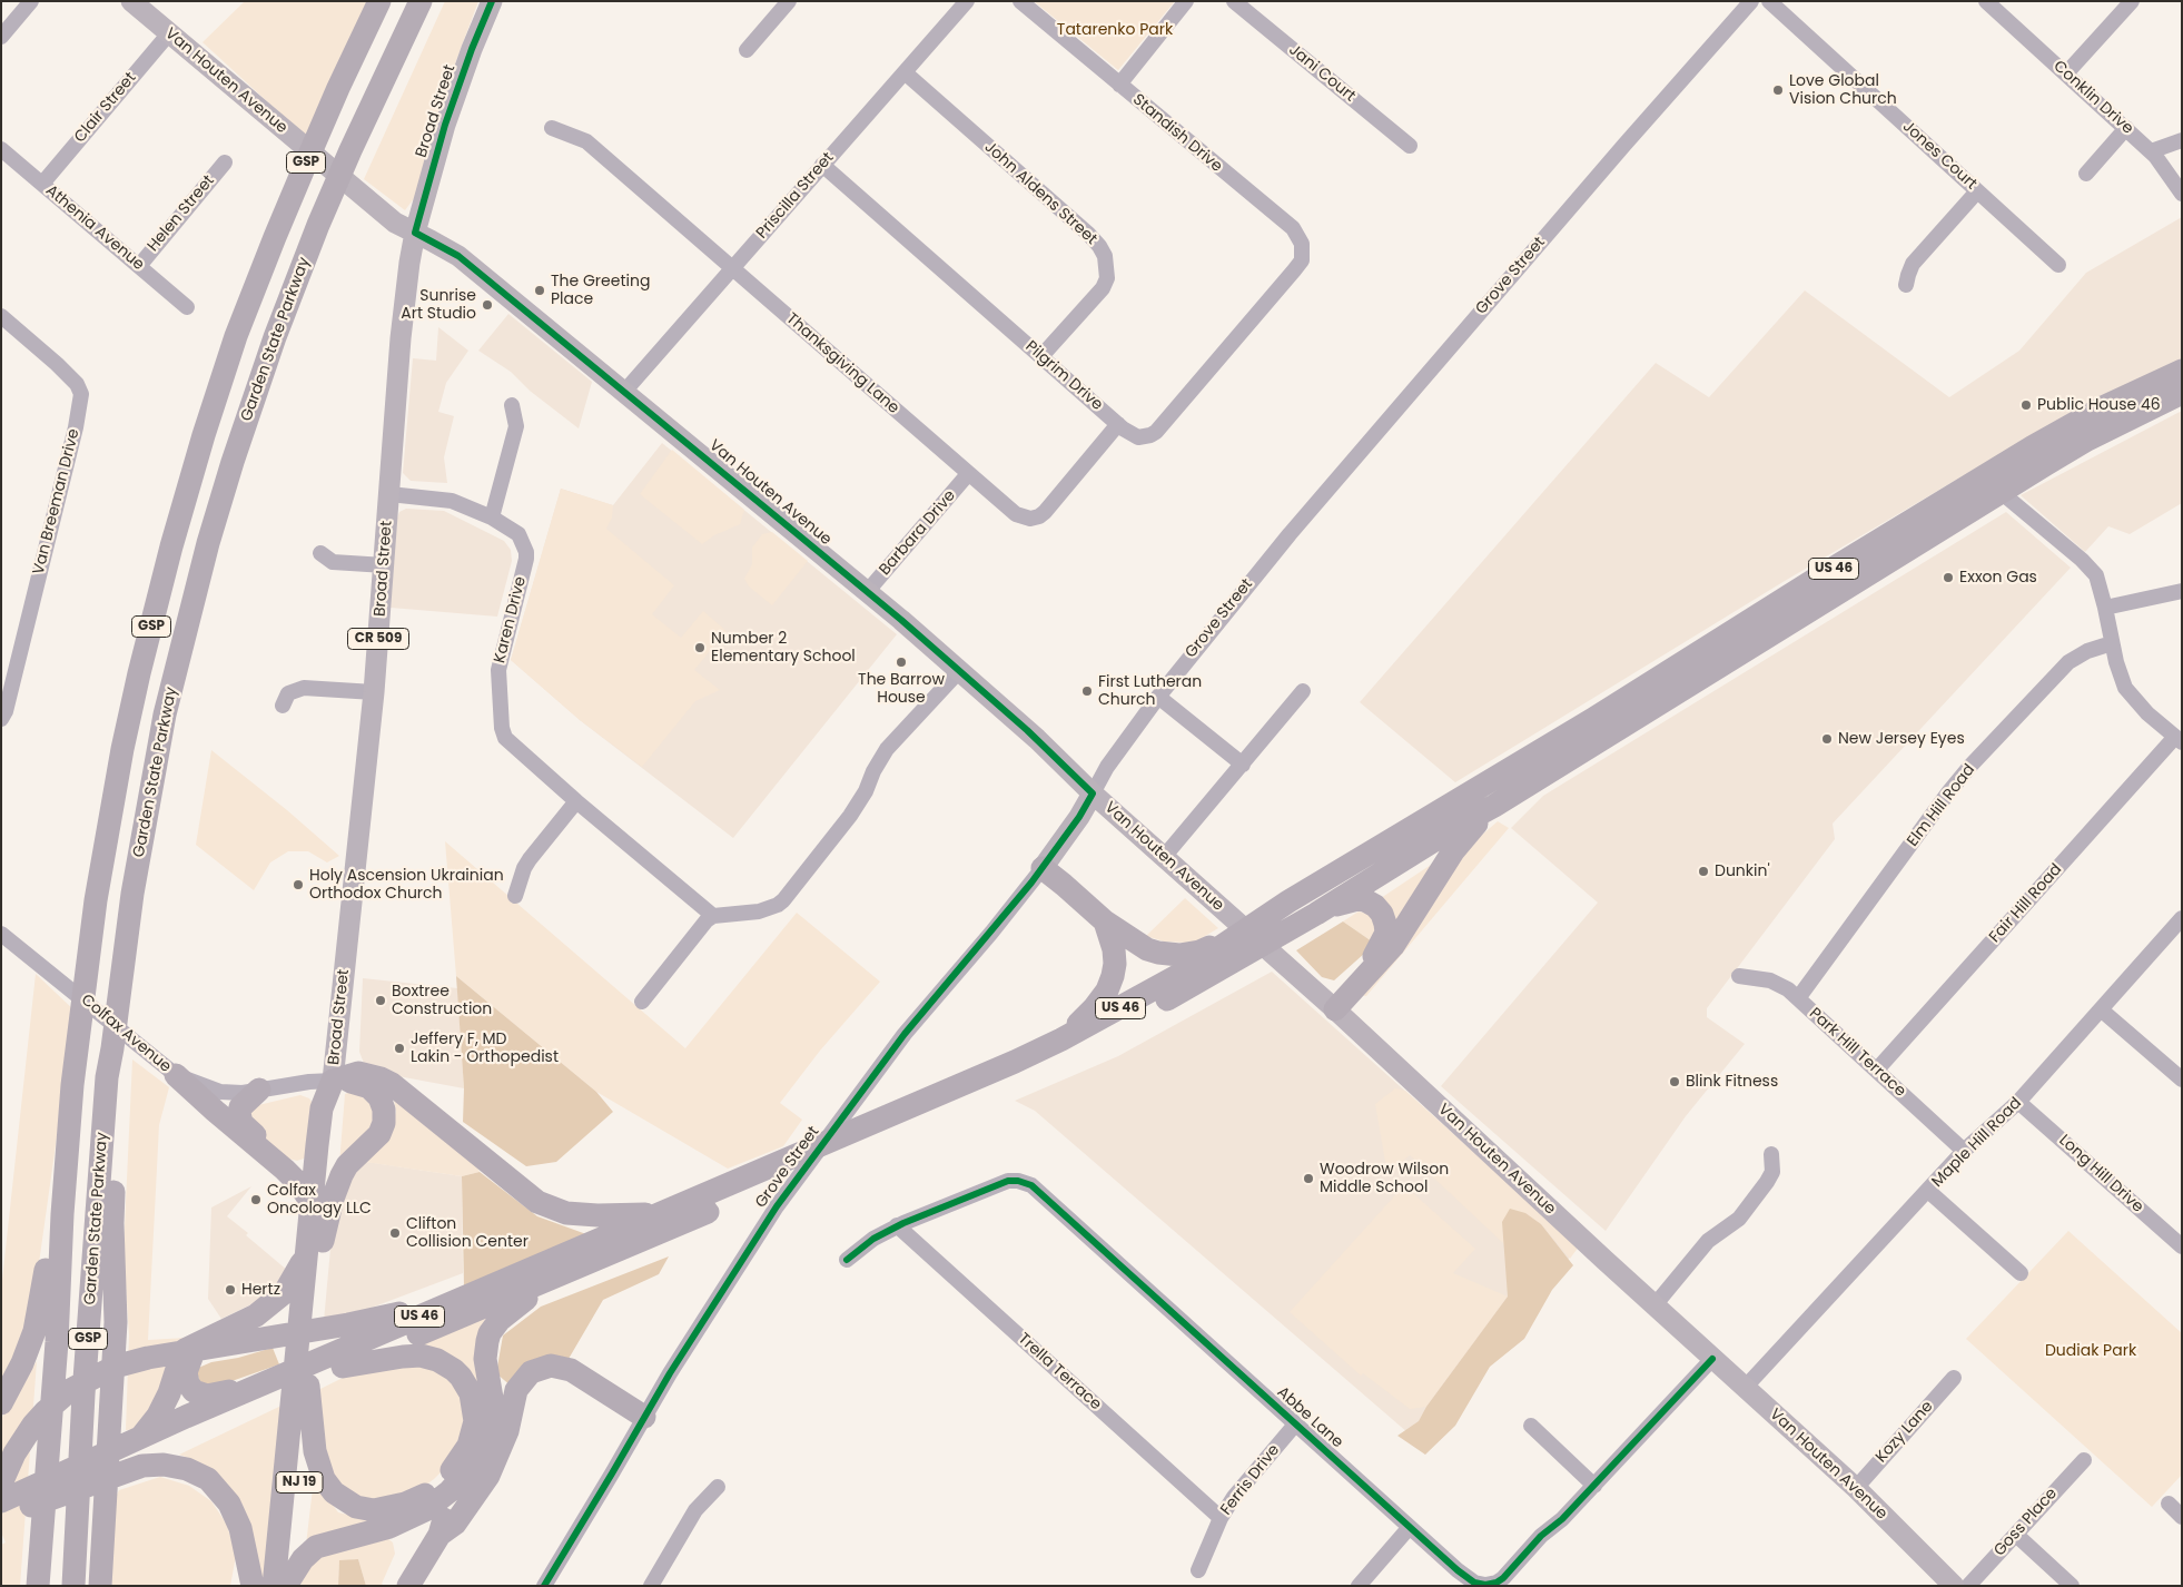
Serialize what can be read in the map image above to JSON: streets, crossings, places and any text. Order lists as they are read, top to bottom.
{
  "streets": {
    "highway": [
      "GSP",
      "Garden State Parkway",
      "US 46",
      "NJ 19"
    ],
    "main road": [
      "Van Houten Avenue",
      "Broad Street",
      "Grove Street",
      "CR 509"
    ],
    "street": [
      "Jani Court",
      "Conklin Drive",
      "Clair Street",
      "Standish Drive",
      "Jones Court",
      "John Aldens Street",
      "Priscilla Street",
      "Helen Street",
      "Athenia Avenue",
      "Thanksgiving Lane",
      "Pilgrim Drive",
      "Van Breeman Drive",
      "Barbara Drive",
      "Karen Drive",
      "Elm Hill Road",
      "Fair Hill Road",
      "Colfax Avenue",
      "Park Hill Terrace",
      "Maple Hill Road",
      "Long Hill Drive",
      "Trella Terrace",
      "Abbe Lane",
      "Kozy Lane",
      "Ferris Drive",
      "Goss Place"
    ]
  },
  "crossings": [
    ["Van Houten Avenue", "Clair Street"],
    ["Van Houten Avenue", "Broad Street"],
    ["Van Houten Avenue", "Priscilla Street"],
    ["Van Houten Avenue", "Grove Street"],
    ["Van Houten Avenue", "Barbara Drive"],
    ["Van Houten Avenue", "US 46"],
    ["Van Houten Avenue", "Maple Hill Road"],
    ["Van Houten Avenue", "Abbe Lane"],
    ["Van Houten Avenue", "Kozy Lane"],
    ["Clair Street", "Athenia Avenue"],
    ["Broad Street", "Karen Drive"],
    ["Broad Street", "Colfax Avenue"],
    ["Broad Street", "NJ 19"],
    ["Standish Drive", "Pilgrim Drive"],
    ["John Aldens Street", "Priscilla Street"],
    ["John Aldens Street", "Pilgrim Drive"],
    ["Priscilla Street", "Thanksgiving Lane"],
    ["Priscilla Street", "Pilgrim Drive"],
    ["Helen Street", "Athenia Avenue"],
    ["Thanksgiving Lane", "Pilgrim Drive"],
    ["Thanksgiving Lane", "Barbara Drive"],
    ["US 46", "NJ 19"],
    ["Elm Hill Road", "Park Hill Terrace"],
    ["Fair Hill Road", "Park Hill Terrace"],
    ["Colfax Avenue", "NJ 19"],
    ["Park Hill Terrace", "Maple Hill Road"],
    ["Maple Hill Road", "Long Hill Drive"],
    ["Trella Terrace", "Abbe Lane"],
    ["Trella Terrace", "Ferris Drive"],
    ["Abbe Lane", "Ferris Drive"]
  ],
  "parks": ["Tatarenko Park", "Dudiak Park"],
  "places": [
    "Love Global Vision Church",
    "The Greeting Place",
    "Sunrise Art Studio",
    "Public House 46",
    "Exxon Gas",
    "Number 2 Elementary School",
    "The Barrow House",
    "First Lutheran Church",
    "New Jersey Eyes",
    "Dunkin'",
    "Holy Ascension Ukrainian Orthodox Church",
    "Boxtree Construction",
    "Jeffery F, MD Lakin - Orthopedist",
    "Blink Fitness",
    "Woodrow Wilson Middle School",
    "Colfax Oncology LLC",
    "Clifton Collision Center",
    "Hertz"
  ]
}
